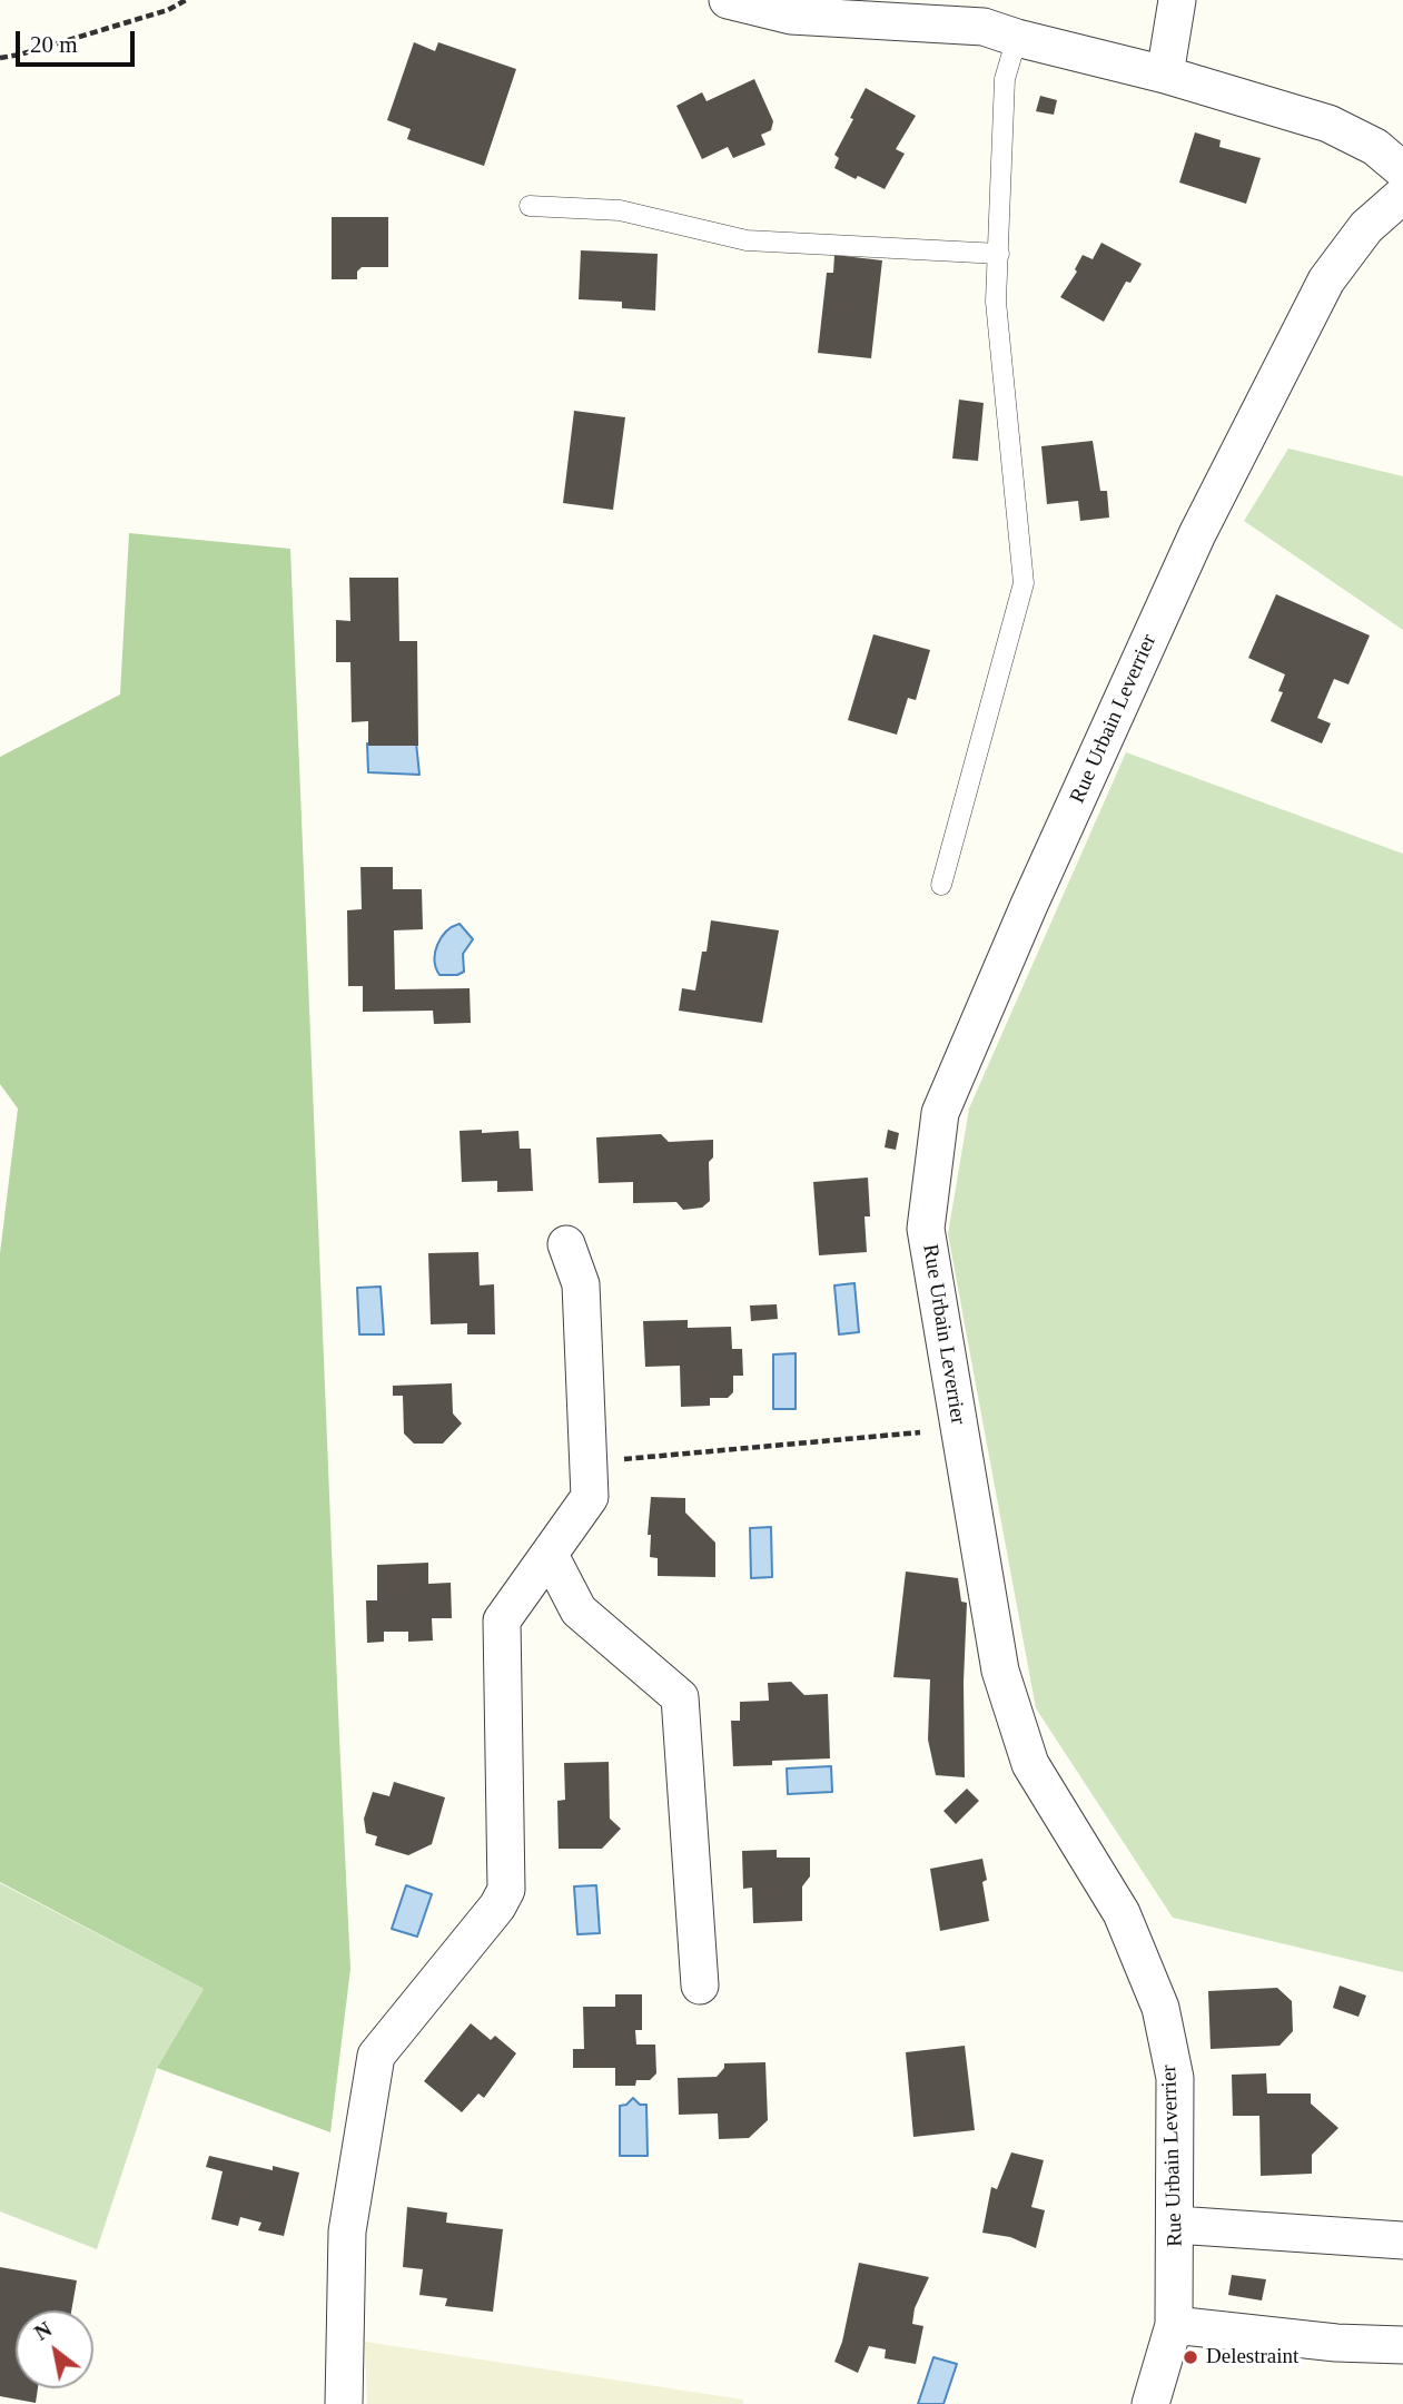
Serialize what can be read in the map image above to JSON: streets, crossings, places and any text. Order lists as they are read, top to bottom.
{
  "streets": {
    "street": ["Rue Urbain Leverrier"]
  },
  "places": ["Delestraint"],
  "scale_bar": "20 m",
  "north": "top left"
}
